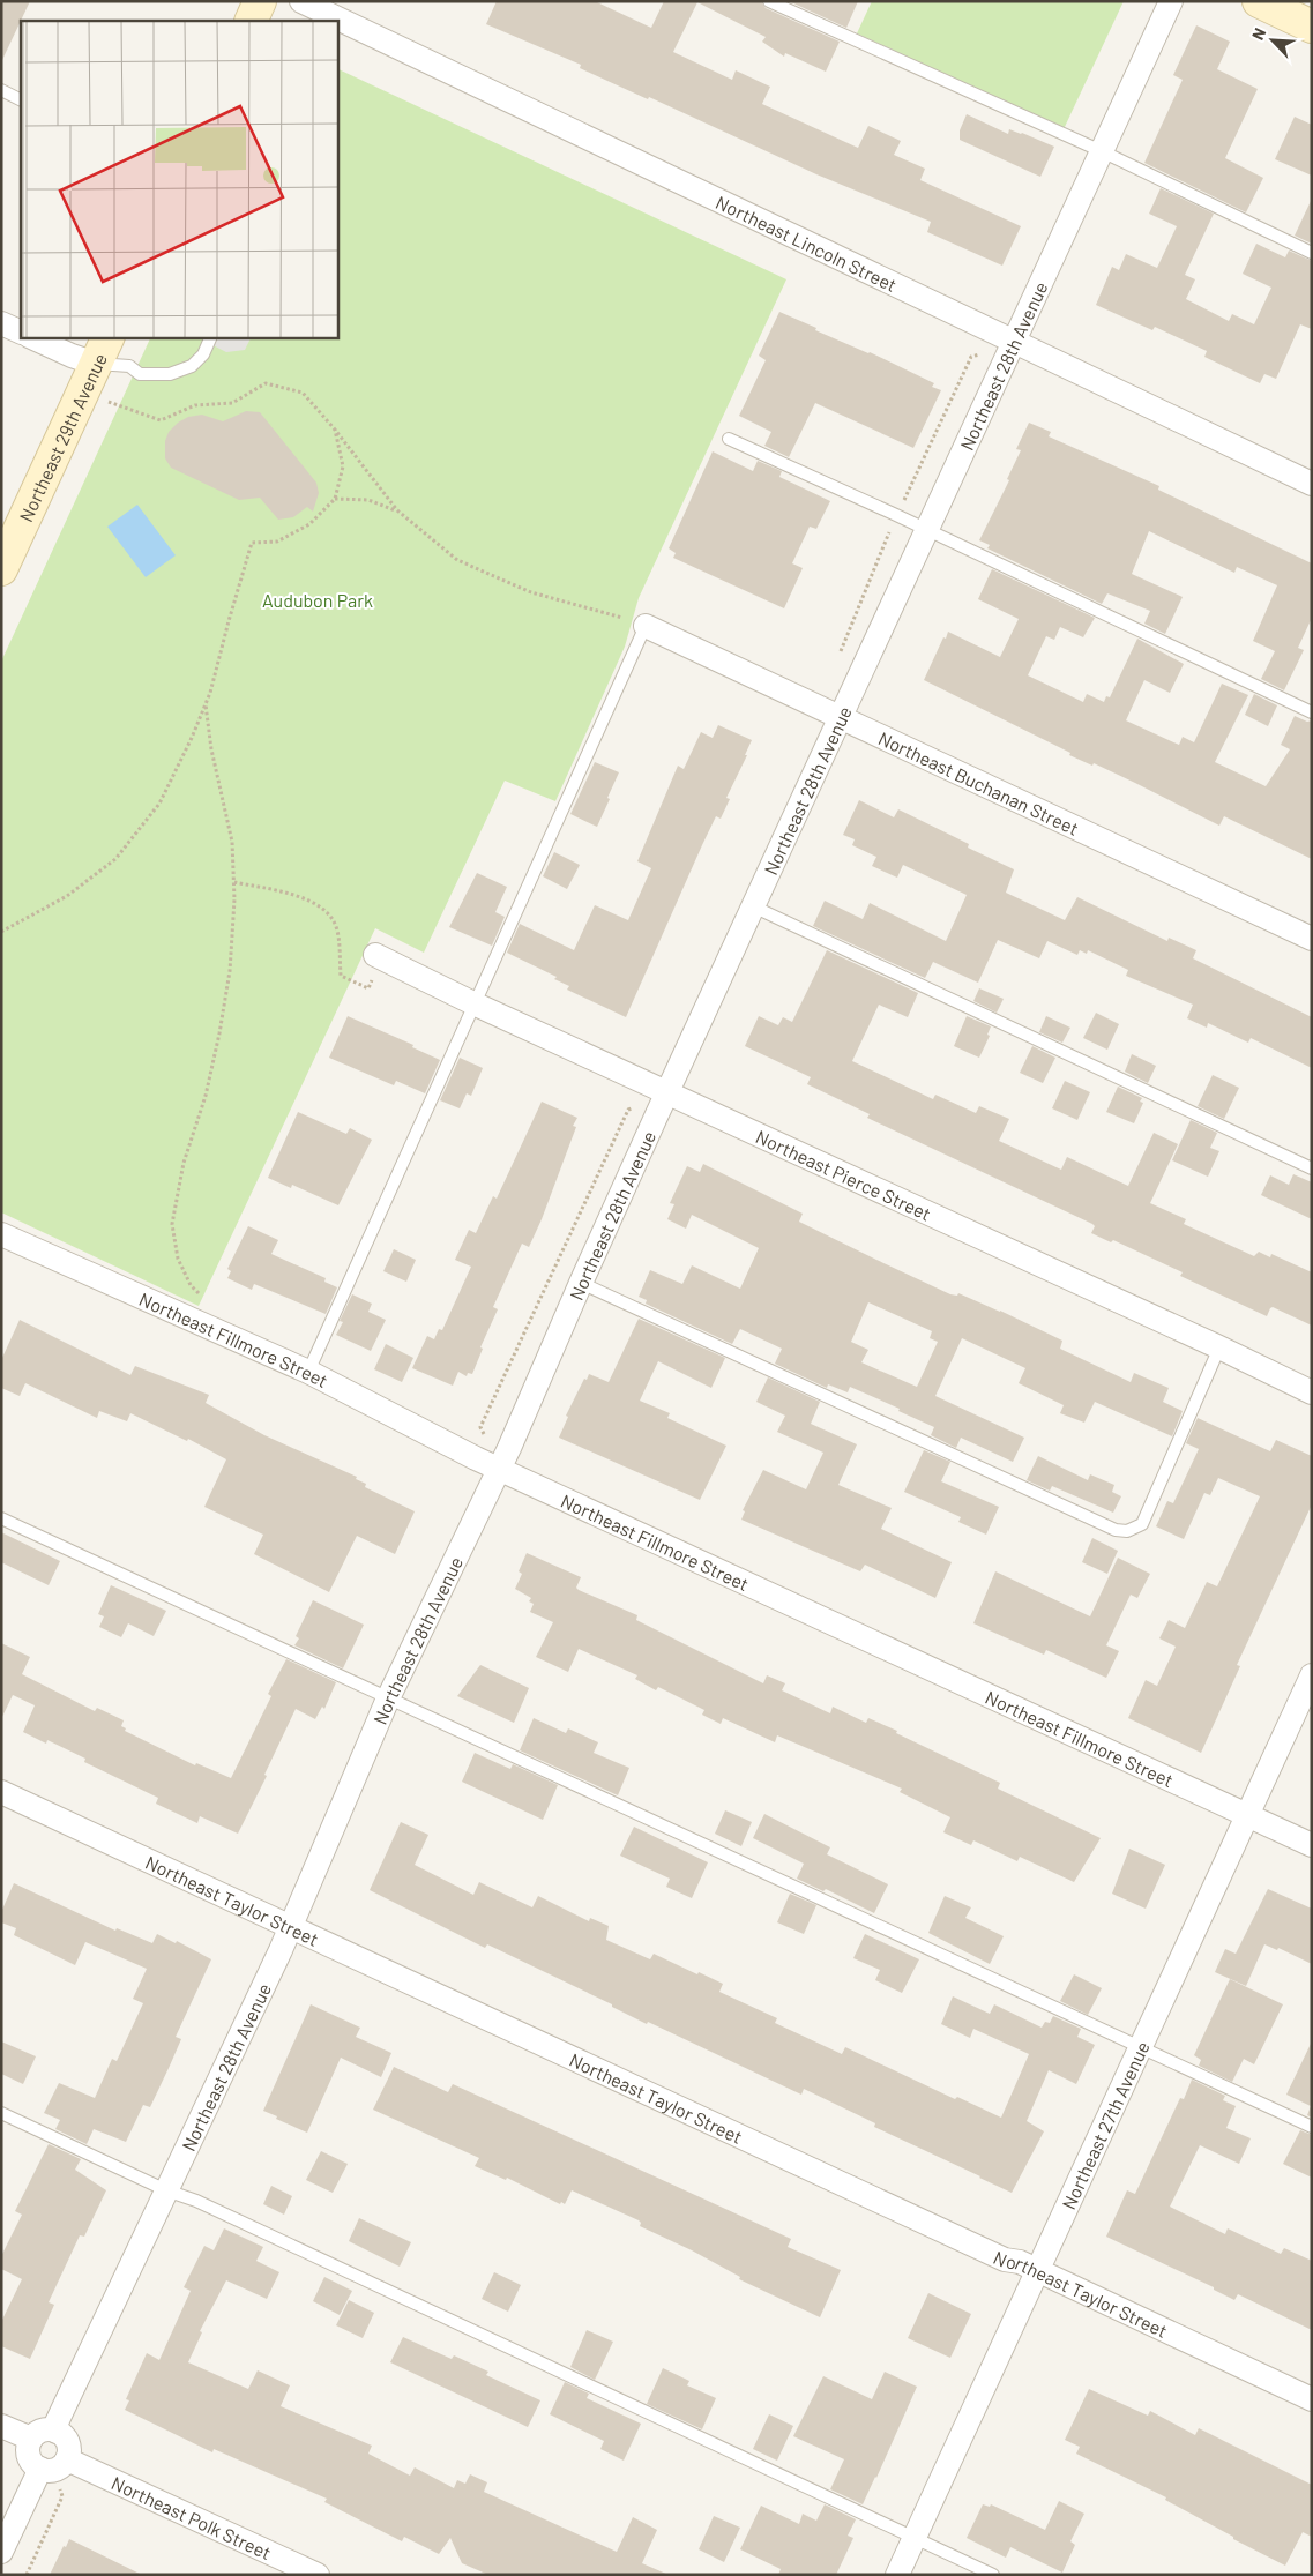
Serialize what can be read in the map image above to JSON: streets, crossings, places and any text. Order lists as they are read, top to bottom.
{
  "streets": {
    "street": [
      "Northeast Lincoln Street",
      "Northeast 28th Avenue",
      "Northeast 29th Avenue",
      "Northeast Buchanan Street",
      "Northeast Pierce Street",
      "Northeast Fillmore Street",
      "Northeast Taylor Street",
      "Northeast 27th Avenue",
      "Northeast Polk Street"
    ]
  },
  "crossings": [
    ["Northeast Lincoln Street", "Northeast 28th Avenue"],
    ["Northeast 28th Avenue", "Northeast Buchanan Street"],
    ["Northeast 28th Avenue", "Northeast Pierce Street"],
    ["Northeast 28th Avenue", "Northeast Fillmore Street"],
    ["Northeast 28th Avenue", "Northeast Taylor Street"],
    ["Northeast 28th Avenue", "Northeast Polk Street"],
    ["Northeast Fillmore Street", "Northeast 27th Avenue"],
    ["Northeast Taylor Street", "Northeast 27th Avenue"]
  ],
  "parks": ["Audubon Park"],
  "north": "top left"
}
